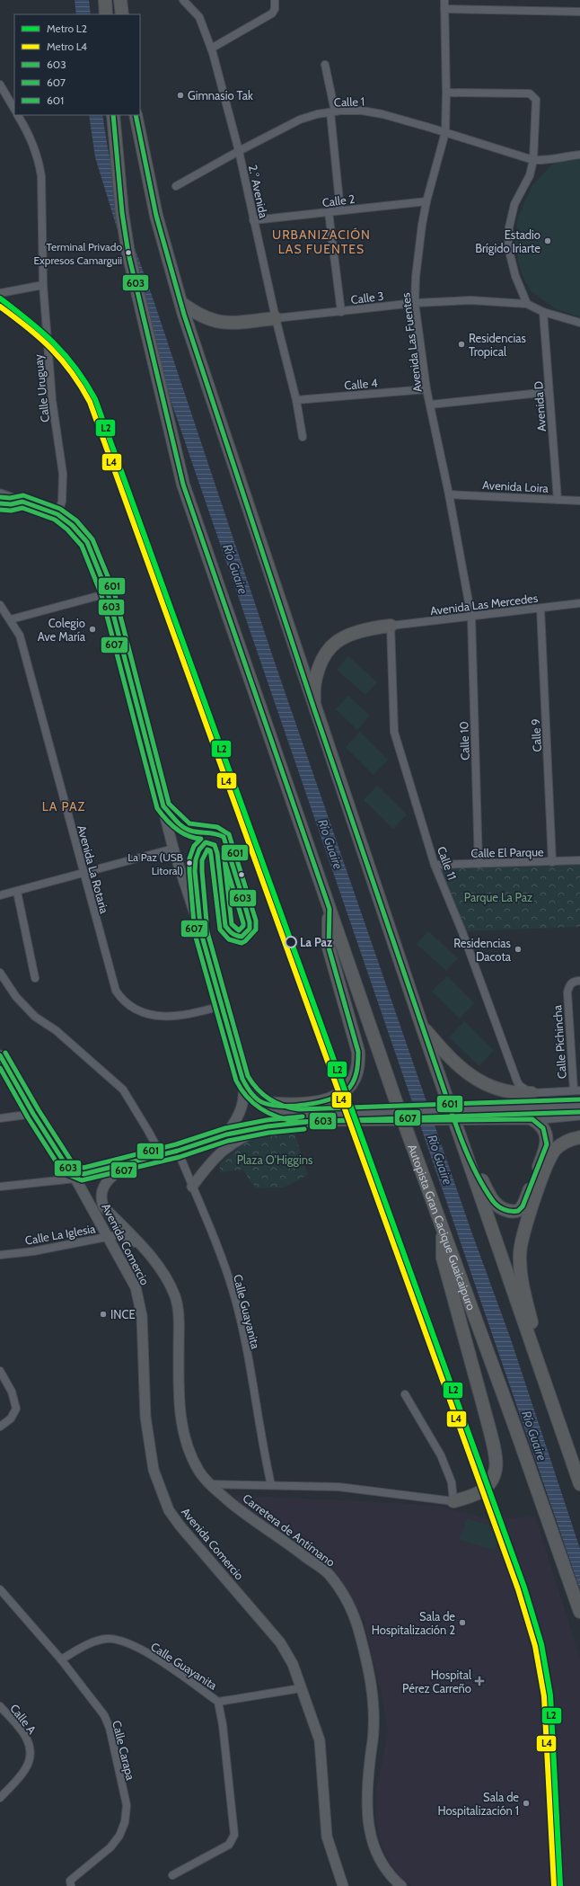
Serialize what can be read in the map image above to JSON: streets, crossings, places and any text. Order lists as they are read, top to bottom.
{
  "streets": {
    "highway": ["Autopista Gran Cacique Guaicaipuro"],
    "main road": ["Avenida Comercio", "Carretera de Antímano"],
    "street": [
      "Calle 1",
      "2.° Avenida",
      "Calle 2",
      "Calle 3",
      "Avenida Las Fuentes",
      "Calle 4",
      "Calle Uruguay",
      "Avenida D",
      "Avenida Loira",
      "Avenida Las Mercedes",
      "Calle 9",
      "Calle 10",
      "Calle El Parque",
      "Calle 11",
      "Avenida La Rotaria",
      "Calle Pichincha",
      "Calle La Iglesia",
      "Calle Guayanita",
      "Calle A",
      "Calle Carapa"
    ]
  },
  "crossings": [
    ["Calle 1", "2.° Avenida"],
    ["Calle 1", "Avenida Las Fuentes"],
    ["2.° Avenida", "Calle 2"],
    ["2.° Avenida", "Calle 3"],
    ["2.° Avenida", "Calle 4"],
    ["Calle 2", "Avenida Las Fuentes"],
    ["Calle 3", "Avenida Las Fuentes"],
    ["Avenida Las Fuentes", "Calle 4"],
    ["Avenida Las Fuentes", "Avenida Loira"],
    ["Avenida Las Fuentes", "Avenida Las Mercedes"],
    ["Avenida Las Fuentes", "Calle 10"],
    ["Avenida D", "Avenida Loira"],
    ["Avenida Las Mercedes", "Calle 9"],
    ["Avenida Las Mercedes", "Calle 10"],
    ["Avenida Las Mercedes", "Calle 11"],
    ["Calle 9", "Calle El Parque"],
    ["Calle 10", "Calle El Parque"],
    ["Calle El Parque", "Calle 11"],
    ["Calle La Iglesia", "Avenida Comercio"],
    ["Calle La Iglesia", "Carretera de Antímano"],
    ["Avenida Comercio", "Calle Guayanita"],
    ["Calle Guayanita", "Calle Carapa"]
  ],
  "districts": ["URBANIZACIÓN LAS FUENTES", "LA PAZ"],
  "water": ["Río Guaire"],
  "parks": ["Parque La Paz", "Plaza O'Higgins"],
  "places": {
    "other": [
      "Gimnasio Tak",
      "Estadio Brígido Iriarte",
      "Terminal Privado Expresos Camarguii",
      "Residencias Tropical",
      "Colegio Ave María",
      "La Paz (USB Litoral)",
      "La Paz",
      "Residencias Dacota",
      "INCE",
      "Sala de Hospitalización 2",
      "Sala de Hospitalización 1"
    ],
    "health": ["Hospital Pérez Carreño"]
  },
  "lines": [
    "transit line 603",
    "metro line L2",
    "metro line L4",
    "transit line 601",
    "transit line 607"
  ],
  "legend": [
    "Metro L2",
    "Metro L4",
    "603",
    "607",
    "601"
  ]
}
